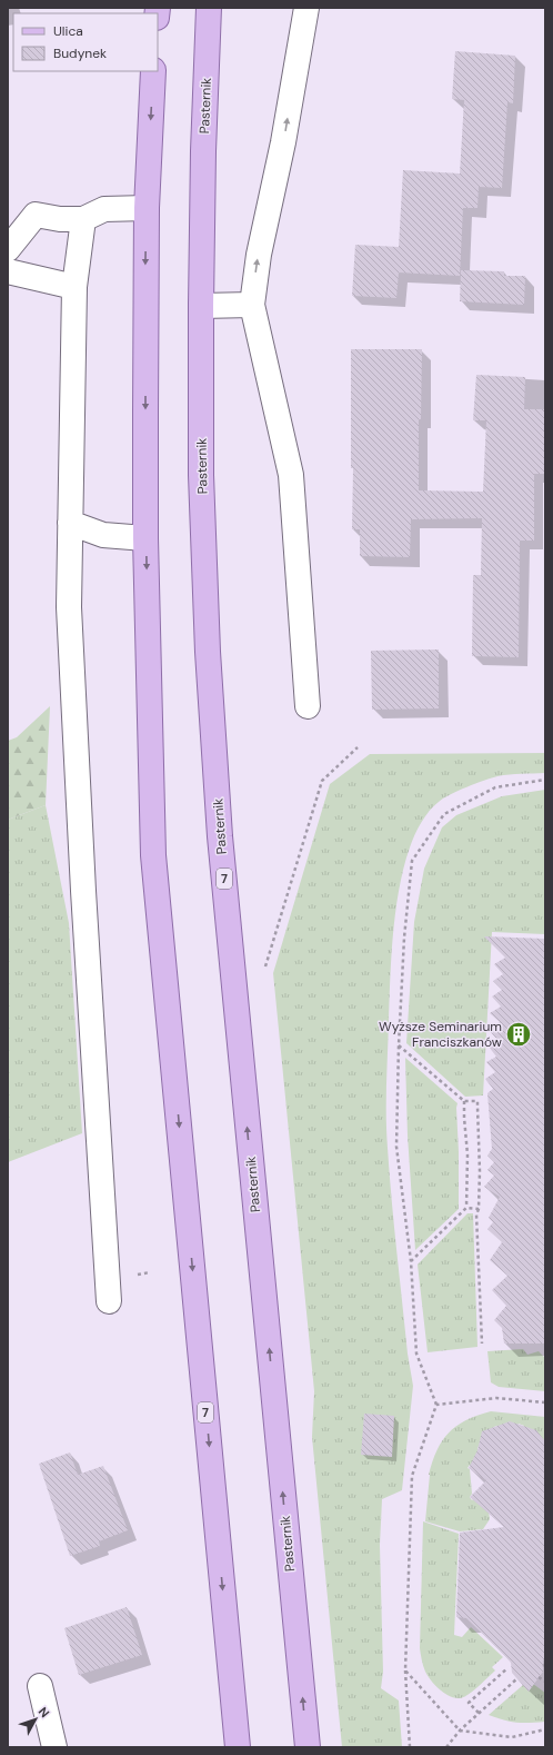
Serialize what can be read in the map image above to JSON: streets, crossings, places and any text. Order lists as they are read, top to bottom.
{
  "streets": {
    "main road": ["Pasternik", "7"]
  },
  "places": {
    "building": ["Wyższe Seminarium Franciszkanów"]
  },
  "legend": ["Ulica", "Budynek"],
  "north": "top right"
}
